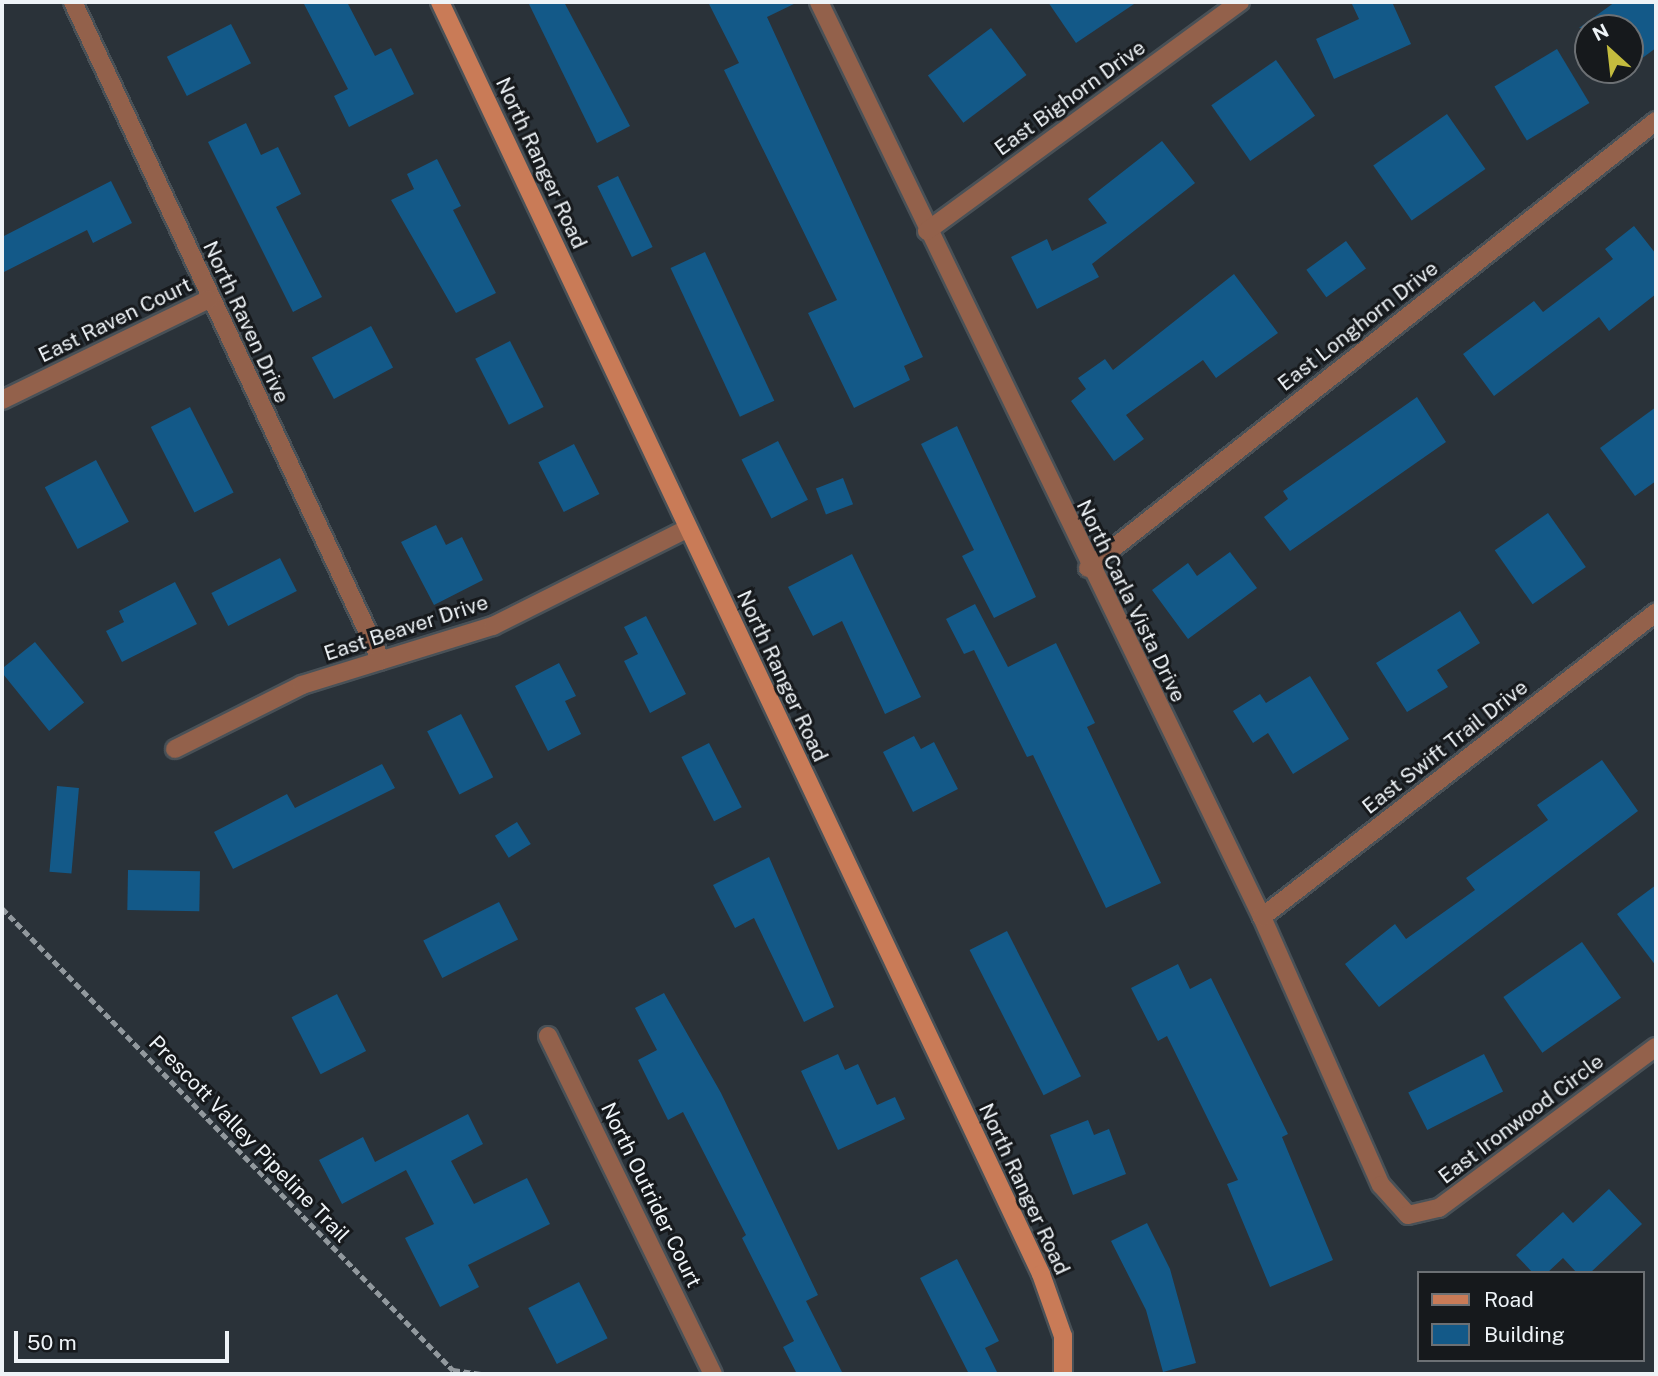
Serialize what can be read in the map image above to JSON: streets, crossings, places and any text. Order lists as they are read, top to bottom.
{
  "streets": {
    "street": [
      "East Bighorn Drive",
      "North Ranger Road",
      "East Raven Court",
      "North Raven Drive",
      "East Longhorn Drive",
      "North Carla Vista Drive",
      "East Beaver Drive",
      "East Swift Trail Drive",
      "East Ironwood Circle",
      "North Outrider Court"
    ],
    "path": ["Prescott Valley Pipeline Trail"]
  },
  "crossings": [
    ["East Bighorn Drive", "North Carla Vista Drive"],
    ["North Ranger Road", "East Beaver Drive"],
    ["East Raven Court", "North Raven Drive"],
    ["North Raven Drive", "East Beaver Drive"],
    ["East Longhorn Drive", "North Carla Vista Drive"],
    ["North Carla Vista Drive", "East Swift Trail Drive"],
    ["North Carla Vista Drive", "East Ironwood Circle"]
  ],
  "legend": ["Road", "Building"],
  "scale_bar": "50 m",
  "north": "top left"
}
